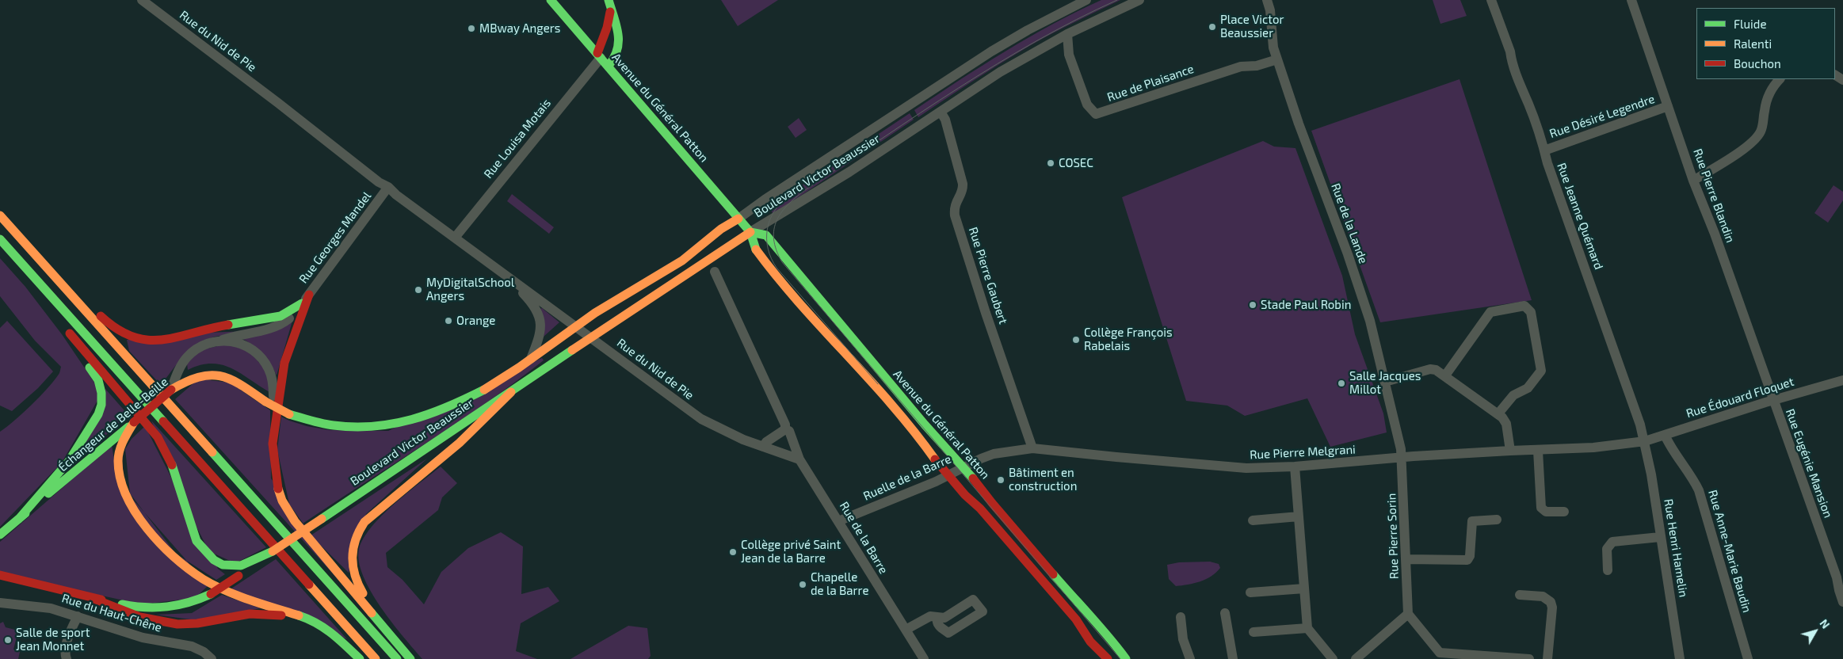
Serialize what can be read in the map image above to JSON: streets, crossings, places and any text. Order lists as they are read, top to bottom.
{
  "streets": {
    "main road": ["Avenue du Général Patton", "Boulevard Victor Beaussier", "Échangeur de Belle-Beille"],
    "street": [
      "Rue du Nid de Pie",
      "Rue de Plaisance",
      "Rue Désiré Legendre",
      "Rue Louisa Motais",
      "Rue Pierre Blandin",
      "Rue Jeanne Quémard",
      "Rue de la Lande",
      "Rue Georges Mandel",
      "Rue Pierre Gaubert",
      "Rue Édouard Floquet",
      "Rue Pierre Melgrani",
      "Rue Eugénie Mansion",
      "Ruelle de la Barre",
      "Rue Pierre Sorin",
      "Rue de la Barre",
      "Rue Henri Hamelin",
      "Rue Anne-Marie Baudin",
      "Rue du Haut-Chêne"
    ]
  },
  "crossings": [
    ["Rue du Nid de Pie", "Rue Louisa Motais"],
    ["Rue du Nid de Pie", "Boulevard Victor Beaussier"],
    ["Rue du Nid de Pie", "Rue Georges Mandel"],
    ["Rue du Nid de Pie", "Rue de la Barre"],
    ["Rue de Plaisance", "Boulevard Victor Beaussier"],
    ["Rue de Plaisance", "Rue de la Lande"],
    ["Avenue du Général Patton", "Rue Louisa Motais"],
    ["Avenue du Général Patton", "Boulevard Victor Beaussier"],
    ["Avenue du Général Patton", "Rue Pierre Melgrani"],
    ["Avenue du Général Patton", "Ruelle de la Barre"],
    ["Rue Désiré Legendre", "Rue Pierre Blandin"],
    ["Rue Désiré Legendre", "Rue Jeanne Quémard"],
    ["Boulevard Victor Beaussier", "Rue Pierre Gaubert"],
    ["Boulevard Victor Beaussier", "Échangeur de Belle-Beille"],
    ["Rue Pierre Blandin", "Rue Édouard Floquet"],
    ["Rue Pierre Blandin", "Rue Eugénie Mansion"],
    ["Rue Jeanne Quémard", "Rue Édouard Floquet"],
    ["Rue Jeanne Quémard", "Rue Pierre Melgrani"],
    ["Rue Jeanne Quémard", "Rue Henri Hamelin"],
    ["Rue de la Lande", "Rue Pierre Melgrani"],
    ["Rue de la Lande", "Rue Pierre Sorin"],
    ["Rue Georges Mandel", "Échangeur de Belle-Beille"],
    ["Rue Pierre Gaubert", "Rue Pierre Melgrani"],
    ["Rue Édouard Floquet", "Rue Pierre Melgrani"],
    ["Rue Édouard Floquet", "Rue Eugénie Mansion"],
    ["Rue Édouard Floquet", "Rue Henri Hamelin"],
    ["Rue Édouard Floquet", "Rue Anne-Marie Baudin"],
    ["Rue Pierre Melgrani", "Ruelle de la Barre"],
    ["Rue Pierre Melgrani", "Rue Pierre Sorin"],
    ["Rue Pierre Melgrani", "Rue Henri Hamelin"],
    ["Ruelle de la Barre", "Rue de la Barre"]
  ],
  "places": [
    "Place Victor Beaussier",
    "MBway Angers",
    "COSEC",
    "MyDigitalSchool Angers",
    "Stade Paul Robin",
    "Orange",
    "Collège François Rabelais",
    "Salle Jacques Millot",
    "Bâtiment en construction",
    "Collège privé Saint Jean de la Barre",
    "Chapelle de la Barre",
    "Salle de sport Jean Monnet"
  ],
  "legend": ["Fluide", "Ralenti", "Bouchon"],
  "north": "top right"
}
